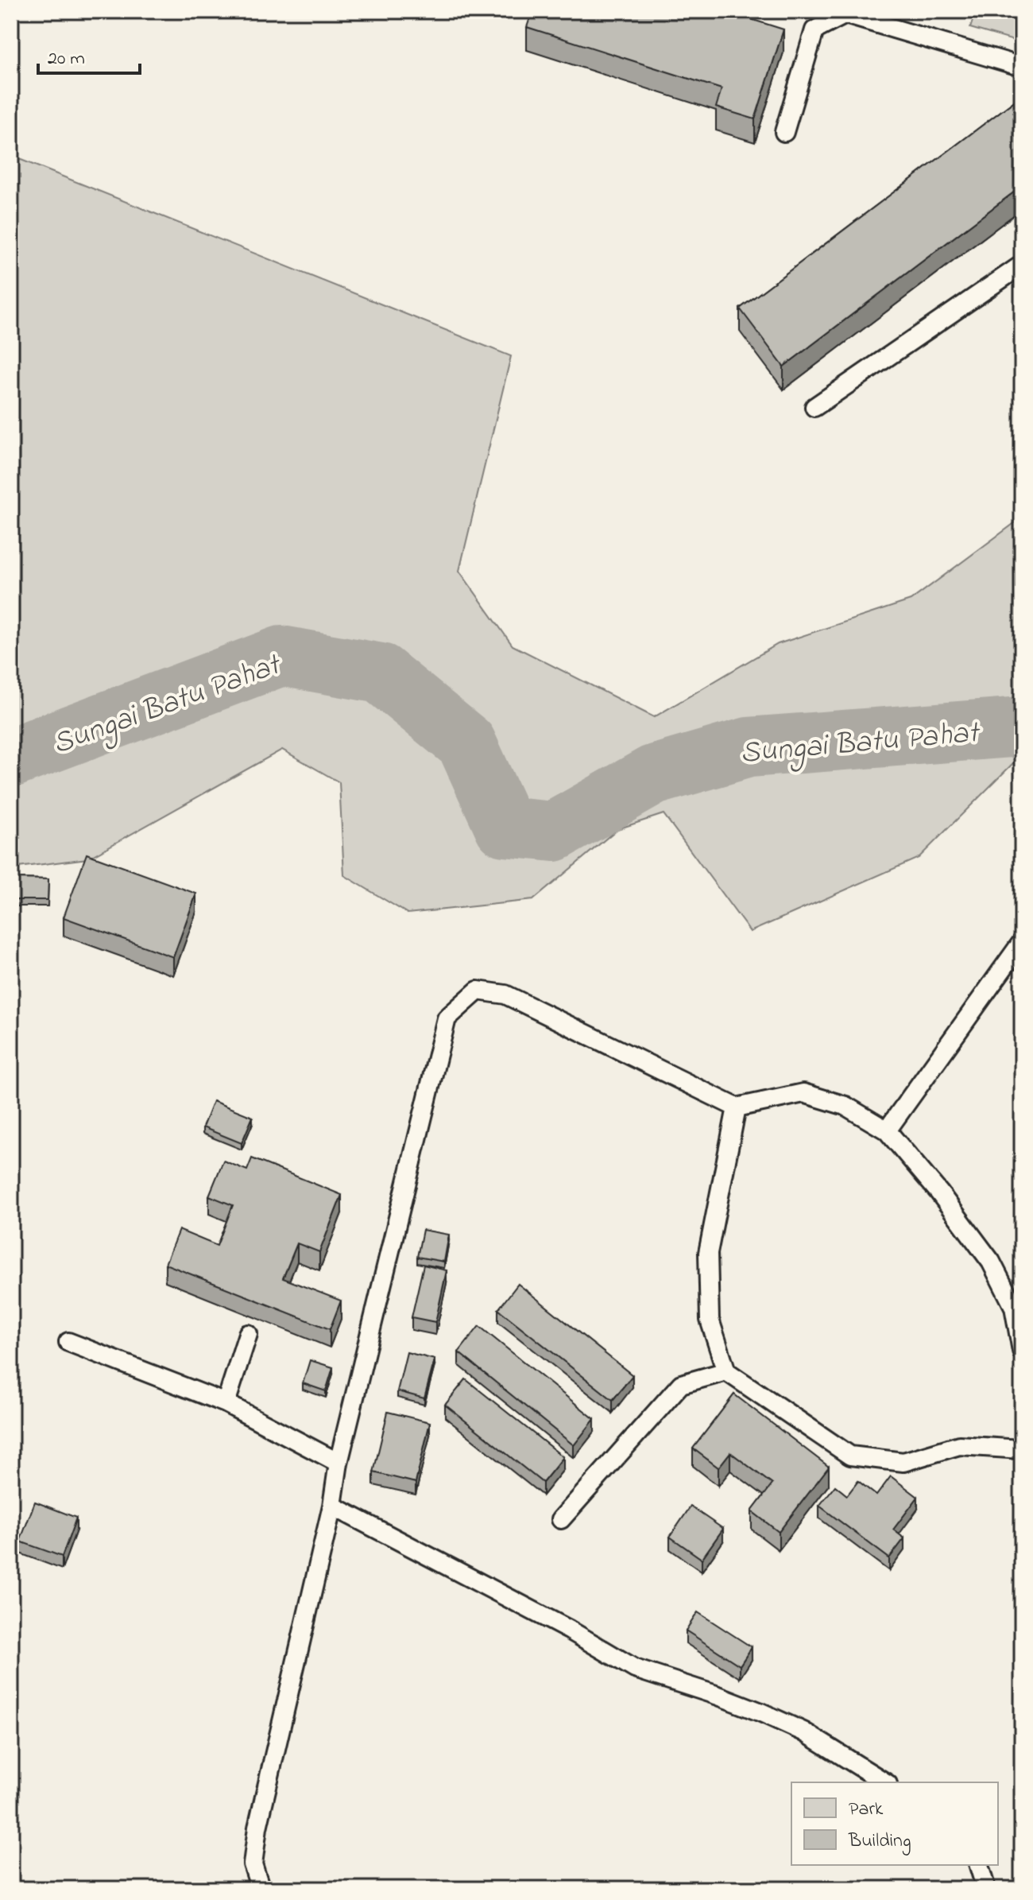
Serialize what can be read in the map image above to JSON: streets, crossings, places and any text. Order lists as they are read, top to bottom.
{
  "water": ["Sungai Batu Pahat"],
  "legend": ["Park", "Building"],
  "scale_bar": "20 m"
}
